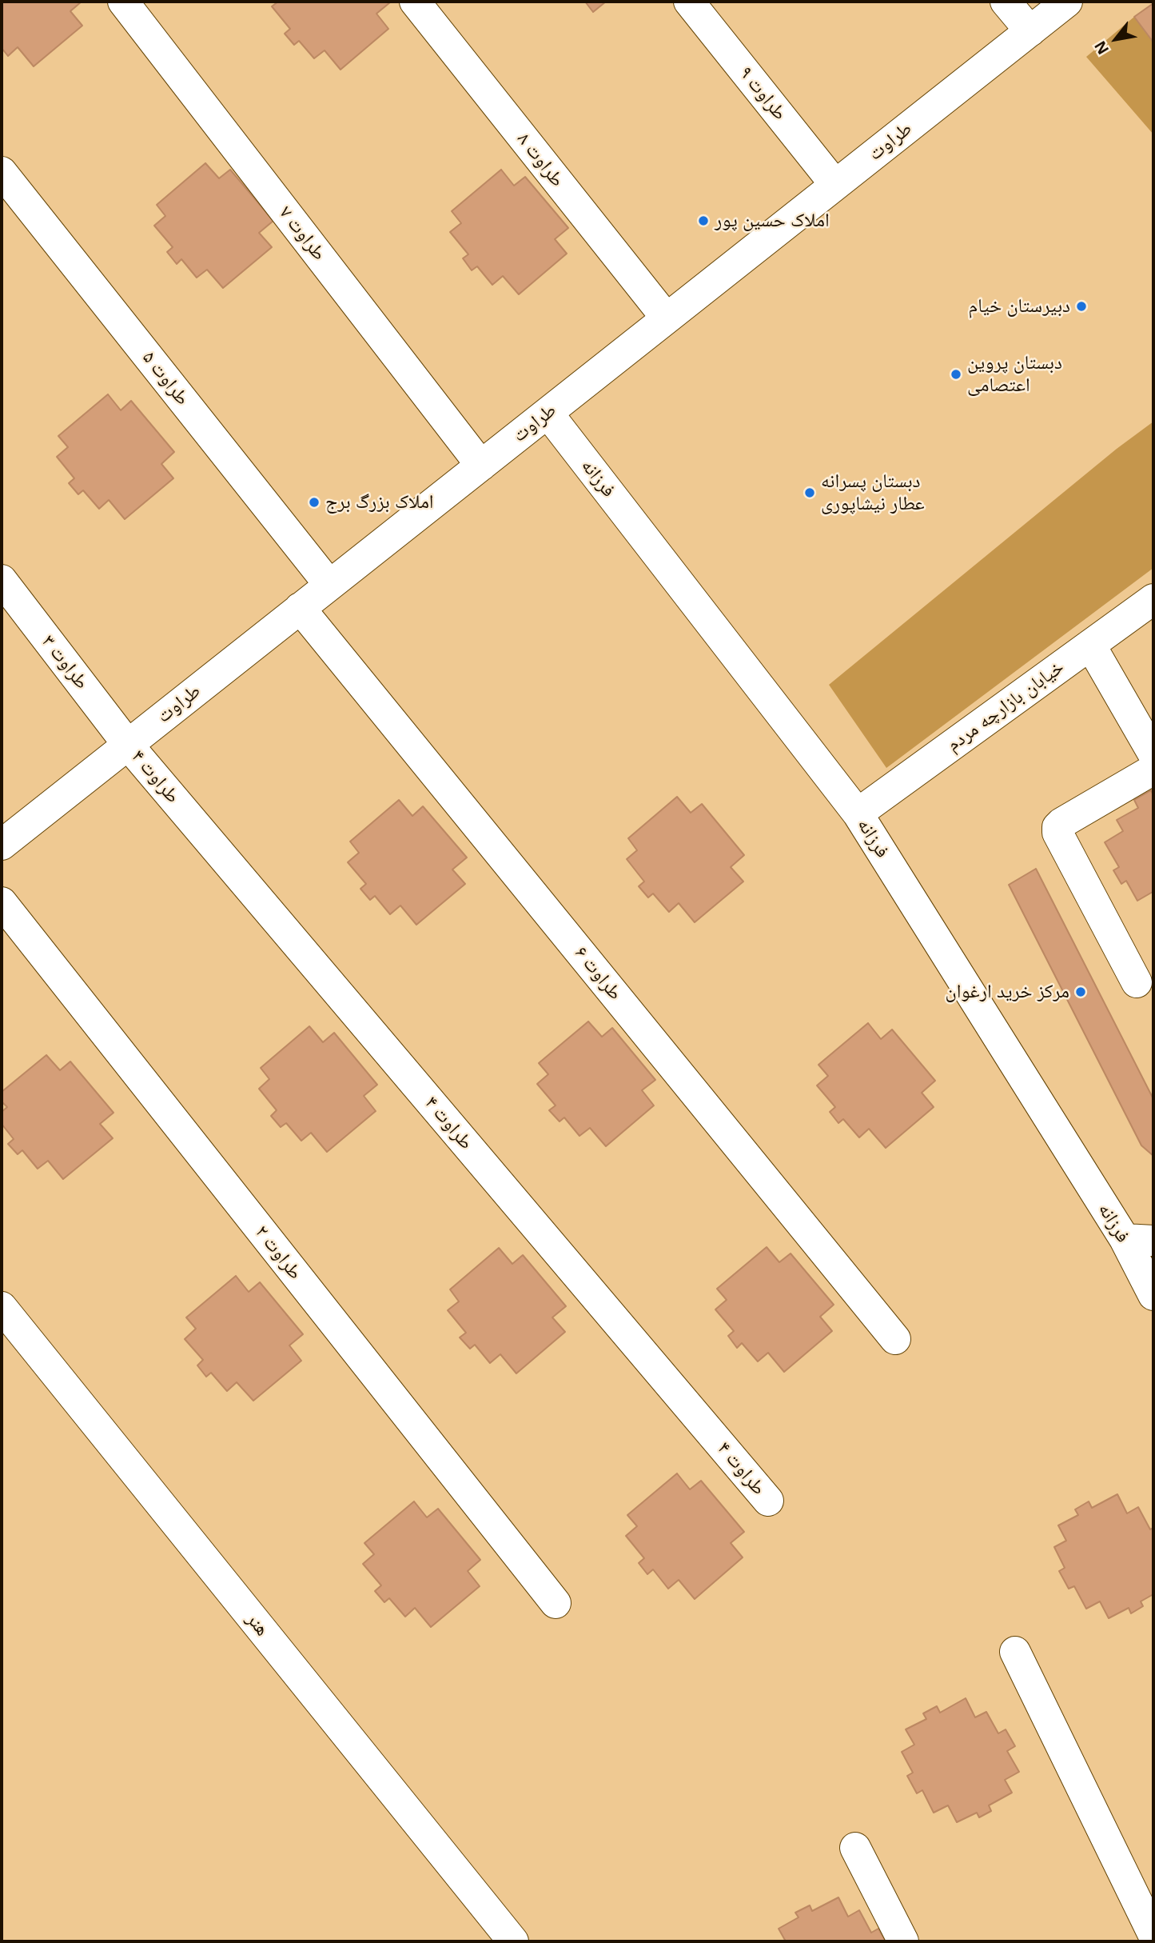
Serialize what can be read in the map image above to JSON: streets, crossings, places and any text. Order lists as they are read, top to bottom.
{
  "streets": {
    "street": [
      "طراوت ۹",
      "طراوت",
      "طراوت ۸",
      "طراوت ۷",
      "طراوت ۵",
      "فرزانه",
      "طراوت ۳",
      "خیابان بازارچه مردم",
      "طراوت ۴",
      "طراوت ۶",
      "طراوت ۲",
      "هنر"
    ]
  },
  "crossings": [
    ["طراوت ۹", "طراوت"],
    ["طراوت", "طراوت ۸"],
    ["طراوت", "طراوت ۷"],
    ["طراوت", "طراوت ۵"],
    ["طراوت", "فرزانه"],
    ["طراوت", "طراوت ۳"],
    ["طراوت", "طراوت ۴"],
    ["طراوت", "طراوت ۶"],
    ["فرزانه", "خیابان بازارچه مردم"],
    ["طراوت ۳", "طراوت ۴"]
  ],
  "places": [
    "املاک حسین پور",
    "دبیرستان خیام",
    "دبستان پروین اعتصامی",
    "دبستان پسرانه عطار نیشاپوری",
    "املاک بزرگ برج",
    "مرکز خرید ارغوان"
  ],
  "north": "bottom left"
}
